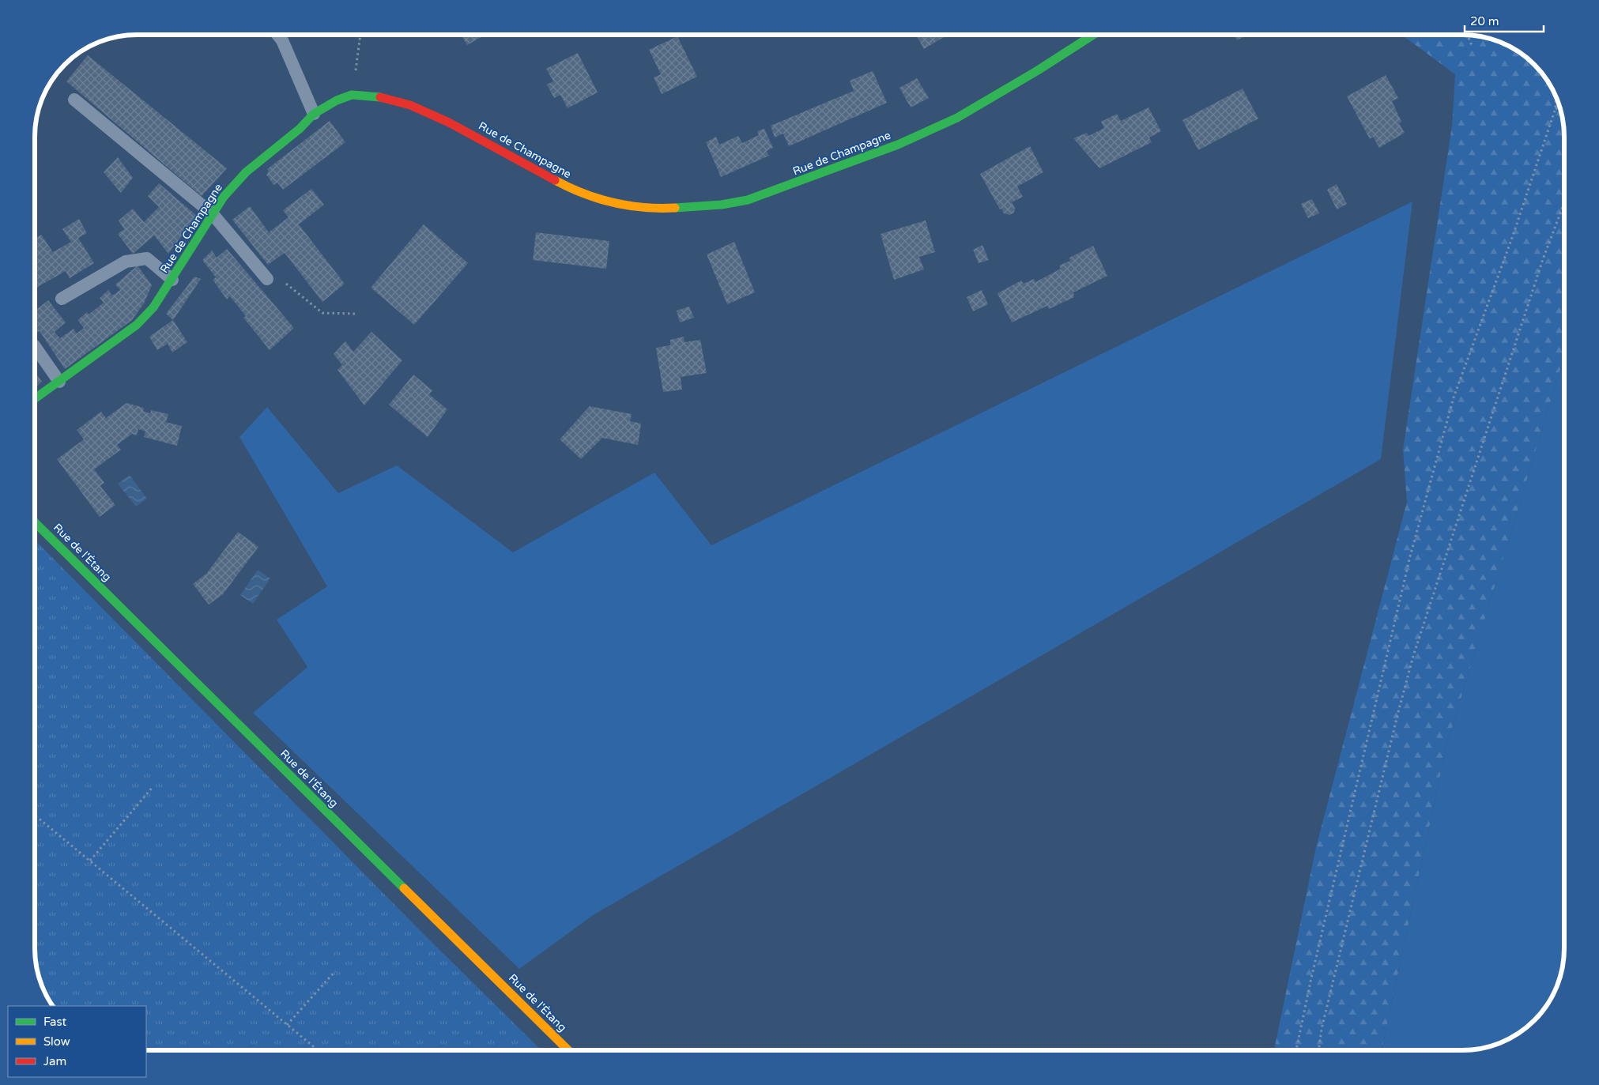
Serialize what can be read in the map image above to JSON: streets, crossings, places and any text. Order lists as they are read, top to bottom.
{
  "streets": {
    "street": ["Rue de Champagne", "Rue de l'Étang"]
  },
  "legend": ["Fast", "Slow", "Jam"],
  "scale_bar": "20 m"
}
